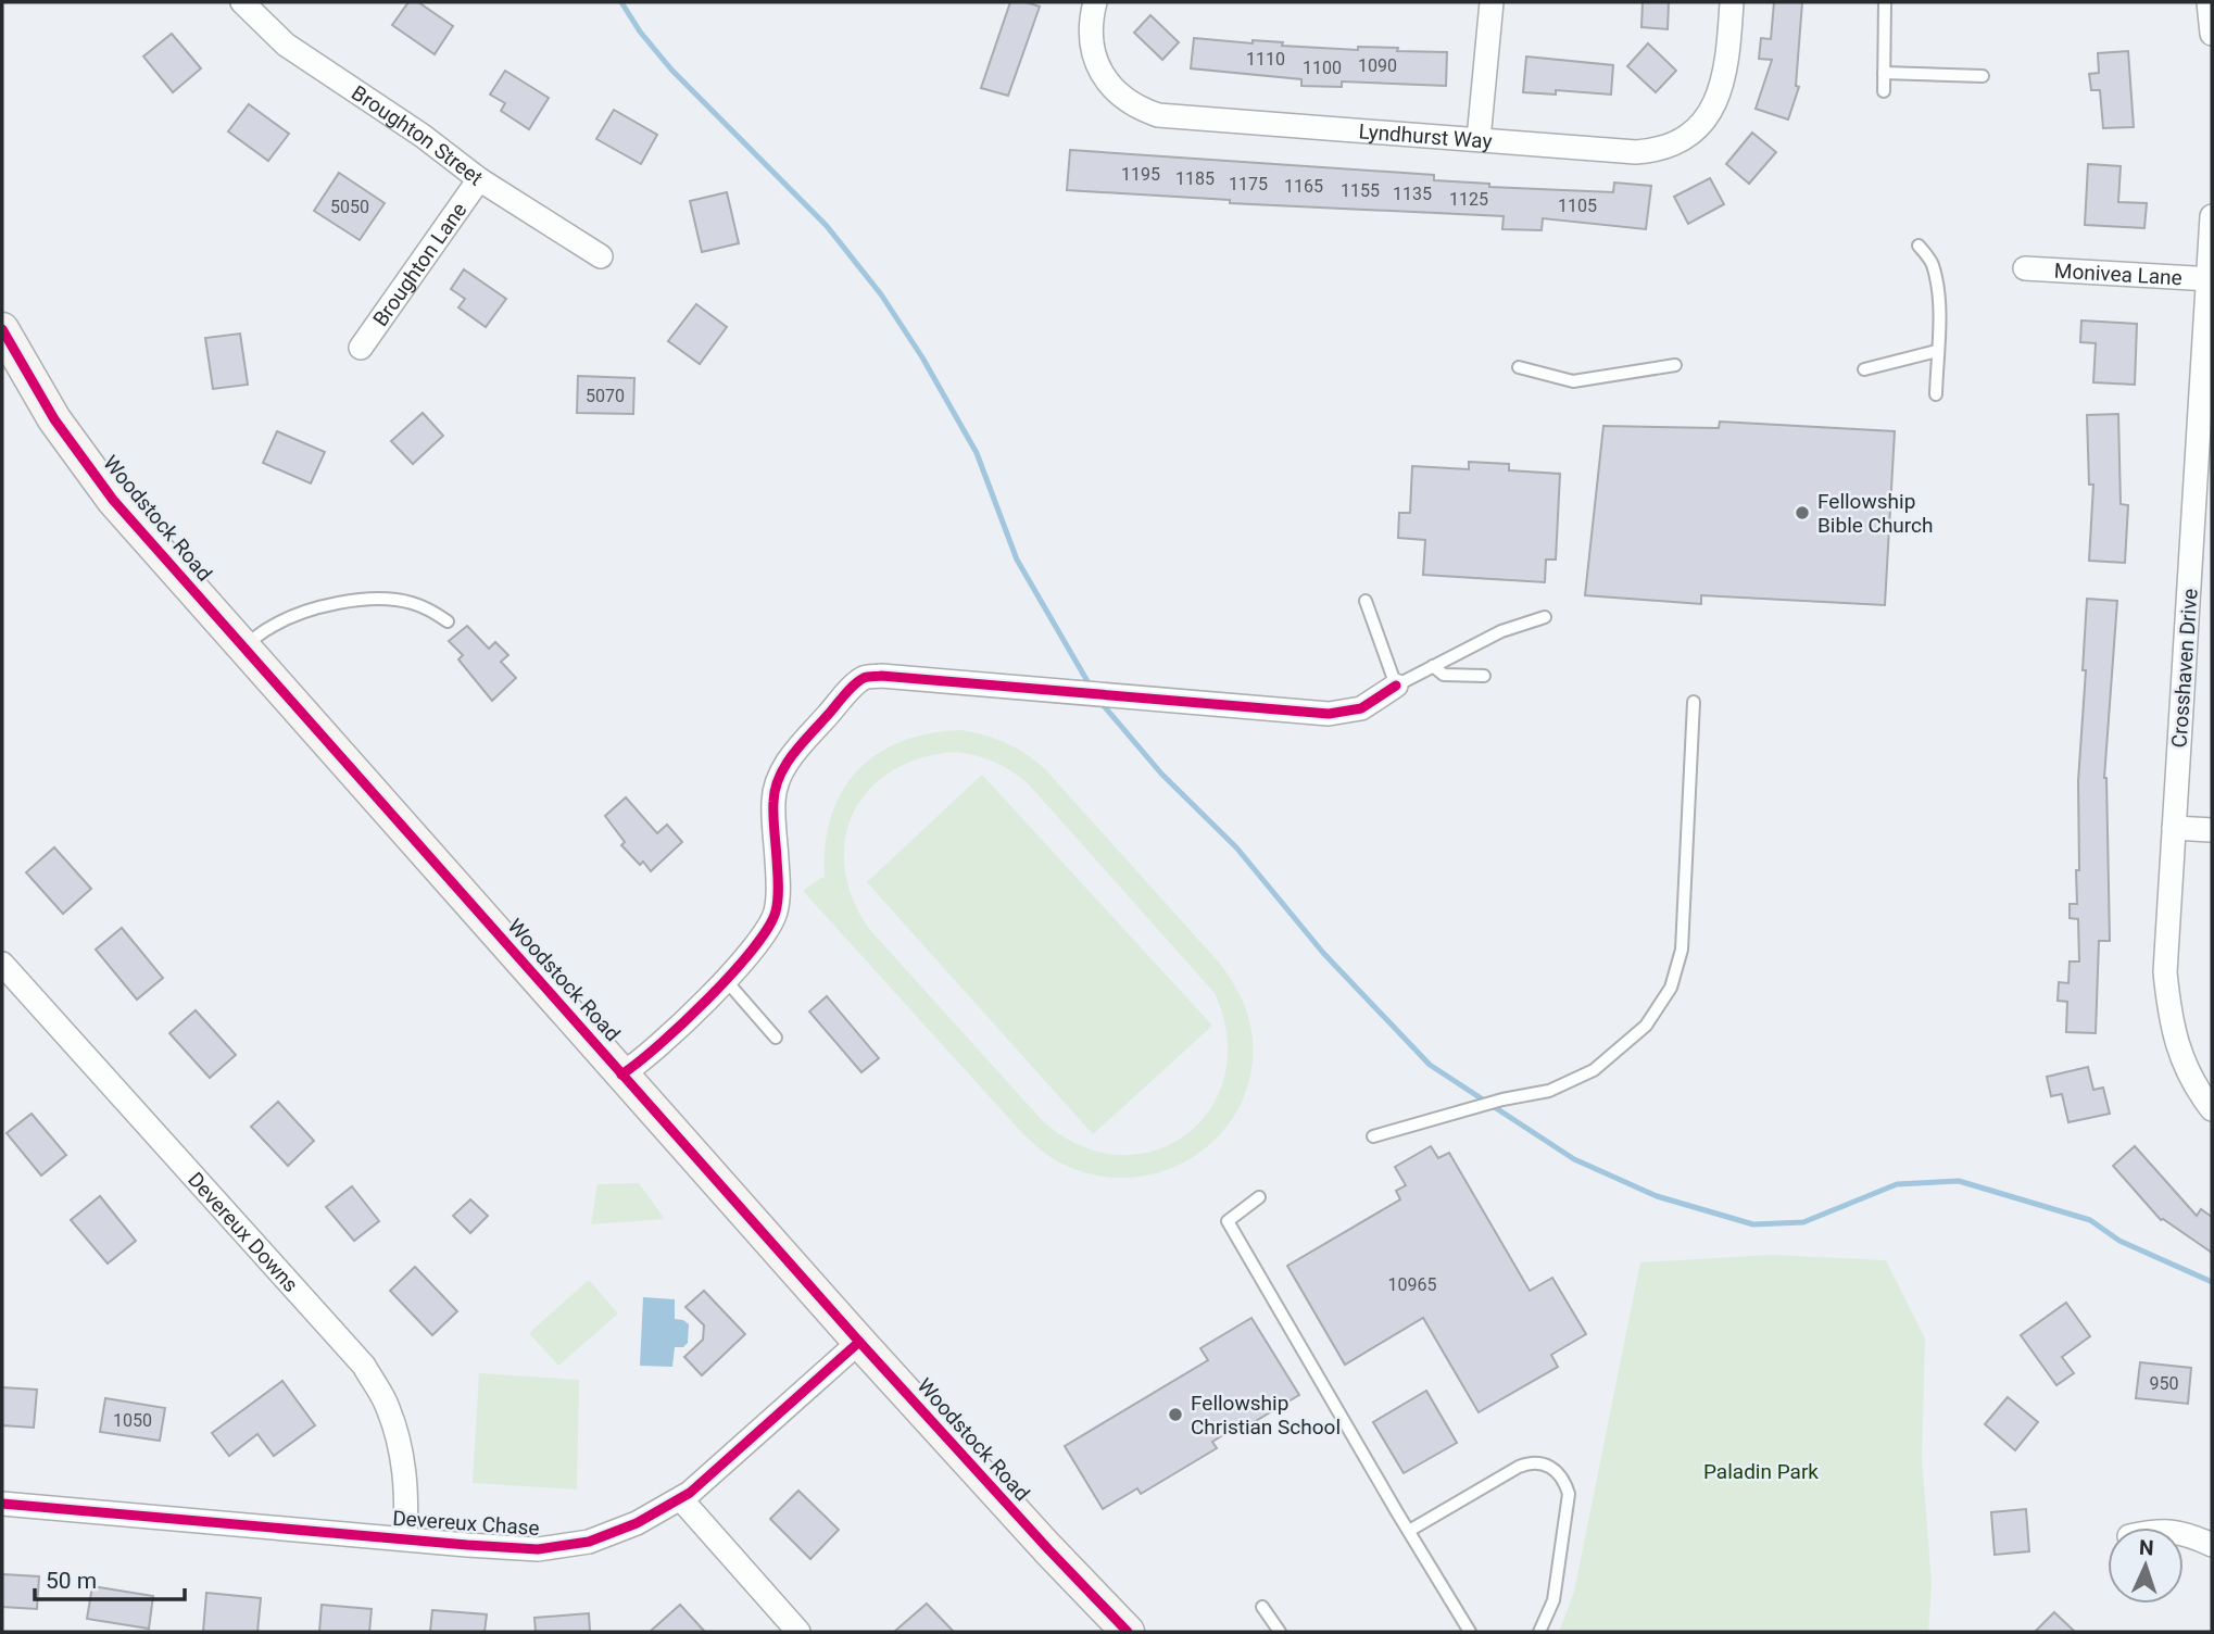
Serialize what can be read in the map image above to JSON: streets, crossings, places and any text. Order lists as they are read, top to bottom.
{
  "streets": {
    "street": [
      "Broughton Street",
      "Lyndhurst Way",
      "Broughton Lane",
      "Monivea Lane",
      "Woodstock Road",
      "Crosshaven Drive",
      "Devereux Downs",
      "Devereux Chase"
    ]
  },
  "crossings": [
    ["Broughton Street", "Broughton Lane"],
    ["Monivea Lane", "Crosshaven Drive"],
    ["Woodstock Road", "Devereux Chase"],
    ["Devereux Downs", "Devereux Chase"]
  ],
  "parks": ["Paladin Park"],
  "places": ["Fellowship Bible Church", "Fellowship Christian School"],
  "house_numbers": [
    "1110",
    "1090",
    "1100",
    "1195",
    "1185",
    "1175",
    "1165",
    "1155",
    "1135",
    "1125",
    "1105",
    "5050",
    "5070",
    "10965",
    "950",
    "1050"
  ],
  "scale_bar": "50 m",
  "north": "top"
}
